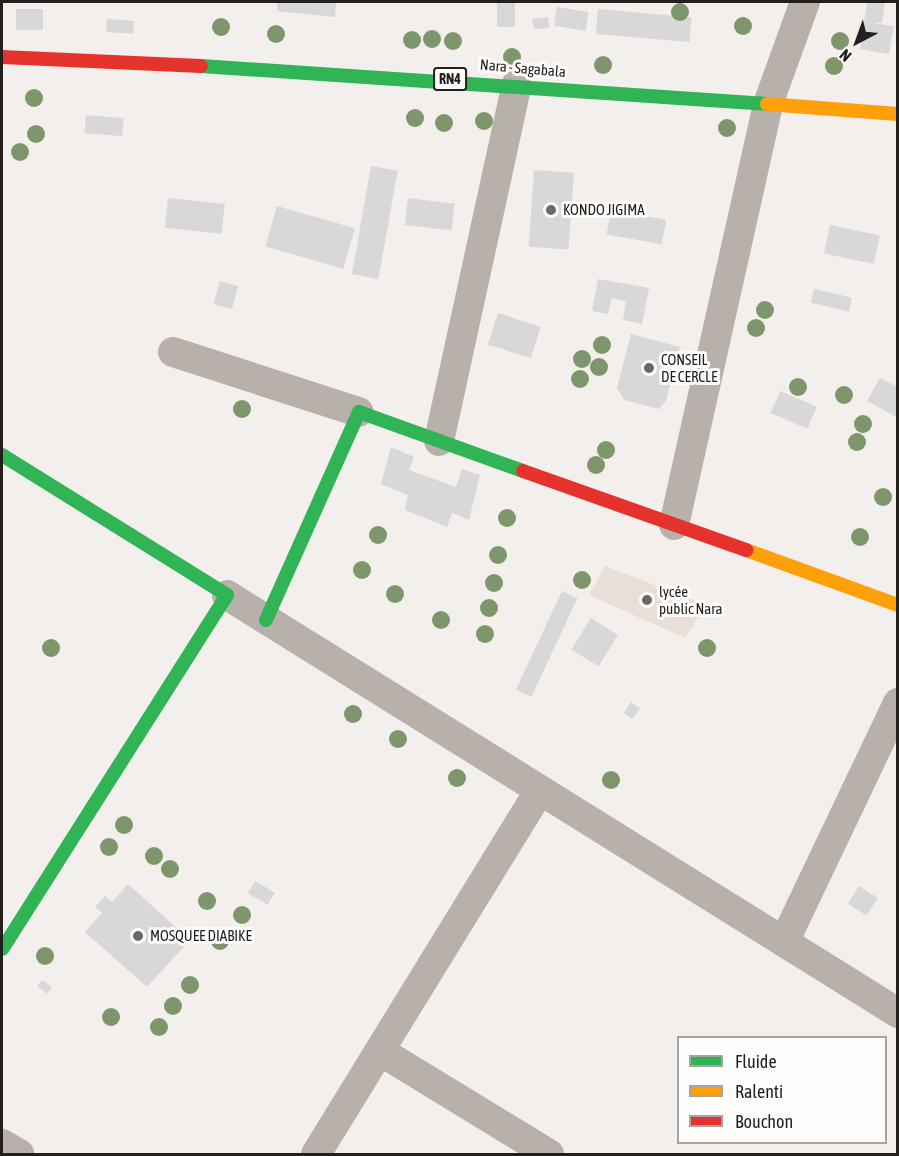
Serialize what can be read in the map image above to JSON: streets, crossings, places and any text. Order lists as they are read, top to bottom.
{
  "streets": {
    "street": ["Nara - Sagabala", "RN4"]
  },
  "places": [
    "KONDO JIGIMA",
    "CONSEIL DE CERCLE",
    "lycée public Nara",
    "MOSQUEE DIABIKE"
  ],
  "legend": ["Fluide", "Ralenti", "Bouchon"],
  "north": "bottom left"
}
